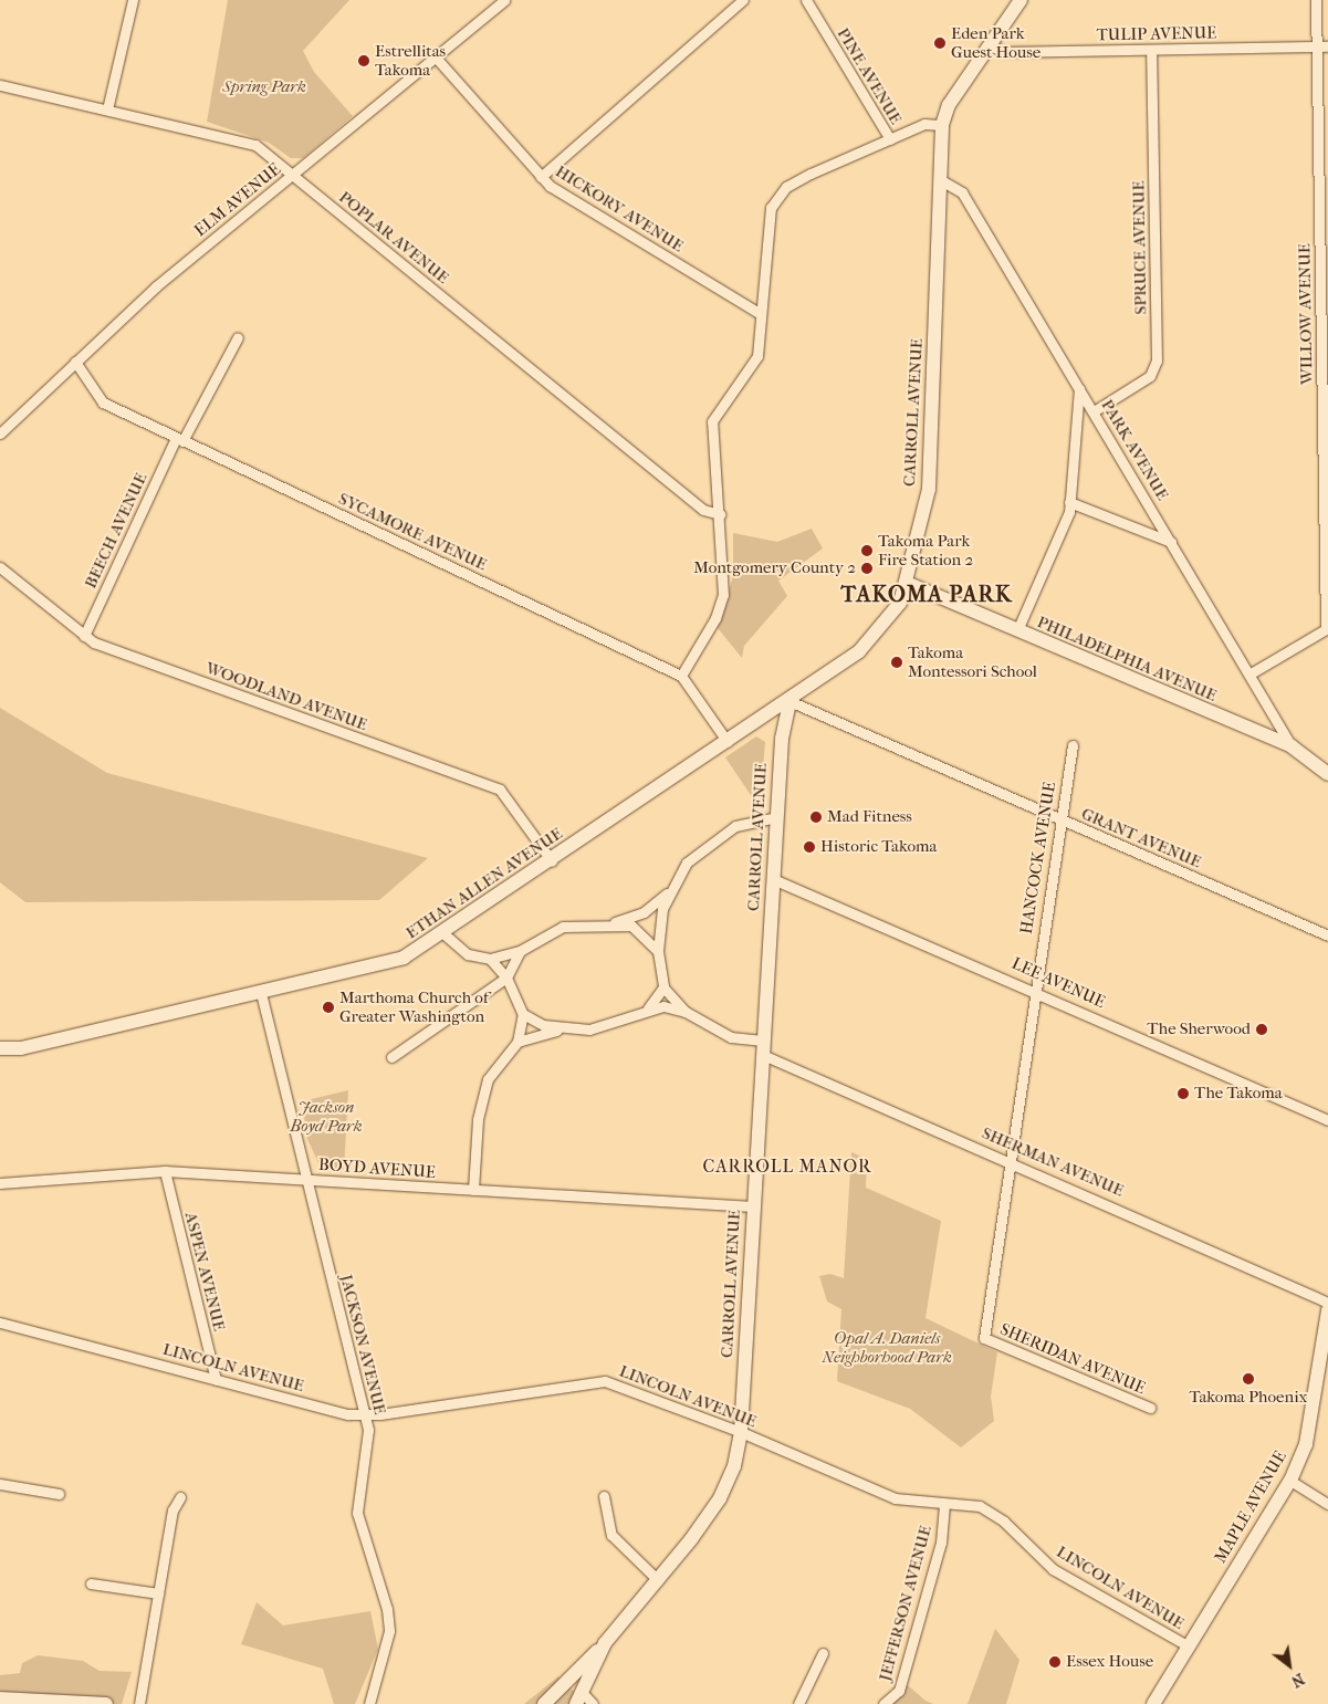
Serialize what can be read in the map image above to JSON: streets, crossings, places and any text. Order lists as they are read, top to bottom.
{
  "streets": {
    "main road": [
      "CARROLL AVENUE",
      "PHILADELPHIA AVENUE",
      "ETHAN ALLEN AVENUE",
      "MAPLE AVENUE"
    ],
    "street": [
      "TULIP AVENUE",
      "PINE AVENUE",
      "ELM AVENUE",
      "HICKORY AVENUE",
      "POPLAR AVENUE",
      "SPRUCE AVENUE",
      "WILLOW AVENUE",
      "PARK AVENUE",
      "BEECH AVENUE",
      "SYCAMORE AVENUE",
      "WOODLAND AVENUE",
      "GRANT AVENUE",
      "HANCOCK AVENUE",
      "LEE AVENUE",
      "SHERMAN AVENUE",
      "BOYD AVENUE",
      "ASPEN AVENUE",
      "JACKSON AVENUE",
      "SHERIDAN AVENUE",
      "LINCOLN AVENUE",
      "JEFFERSON AVENUE"
    ]
  },
  "crossings": [
    ["TULIP AVENUE", "SPRUCE AVENUE"],
    ["TULIP AVENUE", "WILLOW AVENUE"],
    ["TULIP AVENUE", "CARROLL AVENUE"],
    ["ELM AVENUE", "HICKORY AVENUE"],
    ["ELM AVENUE", "POPLAR AVENUE"],
    ["ELM AVENUE", "SYCAMORE AVENUE"],
    ["SPRUCE AVENUE", "PARK AVENUE"],
    ["CARROLL AVENUE", "PARK AVENUE"],
    ["CARROLL AVENUE", "PHILADELPHIA AVENUE"],
    ["CARROLL AVENUE", "GRANT AVENUE"],
    ["CARROLL AVENUE", "ETHAN ALLEN AVENUE"],
    ["CARROLL AVENUE", "LEE AVENUE"],
    ["CARROLL AVENUE", "SHERMAN AVENUE"],
    ["CARROLL AVENUE", "BOYD AVENUE"],
    ["CARROLL AVENUE", "LINCOLN AVENUE"],
    ["PARK AVENUE", "PHILADELPHIA AVENUE"],
    ["BEECH AVENUE", "SYCAMORE AVENUE"],
    ["BEECH AVENUE", "WOODLAND AVENUE"],
    ["WOODLAND AVENUE", "ETHAN ALLEN AVENUE"],
    ["GRANT AVENUE", "HANCOCK AVENUE"],
    ["GRANT AVENUE", "ETHAN ALLEN AVENUE"],
    ["HANCOCK AVENUE", "LEE AVENUE"],
    ["HANCOCK AVENUE", "SHERMAN AVENUE"],
    ["HANCOCK AVENUE", "SHERIDAN AVENUE"],
    ["ETHAN ALLEN AVENUE", "JACKSON AVENUE"],
    ["BOYD AVENUE", "ASPEN AVENUE"],
    ["BOYD AVENUE", "JACKSON AVENUE"],
    ["ASPEN AVENUE", "LINCOLN AVENUE"],
    ["JACKSON AVENUE", "LINCOLN AVENUE"],
    ["LINCOLN AVENUE", "MAPLE AVENUE"],
    ["LINCOLN AVENUE", "JEFFERSON AVENUE"]
  ],
  "districts": ["TAKOMA PARK", "CARROLL MANOR"],
  "parks": ["Spring Park", "Jackson Boyd Park", "Opal A. Daniels Neighborhood Park"],
  "places": [
    "Eden Park Guest House",
    "Estrellitas Takoma",
    "Takoma Park Fire Station 2",
    "Montgomery County 2",
    "Takoma Montessori School",
    "Mad Fitness",
    "Historic Takoma",
    "Marthoma Church of Greater Washington",
    "The Sherwood",
    "The Takoma",
    "Takoma Phoenix",
    "Essex House"
  ],
  "north": "bottom right"
}
